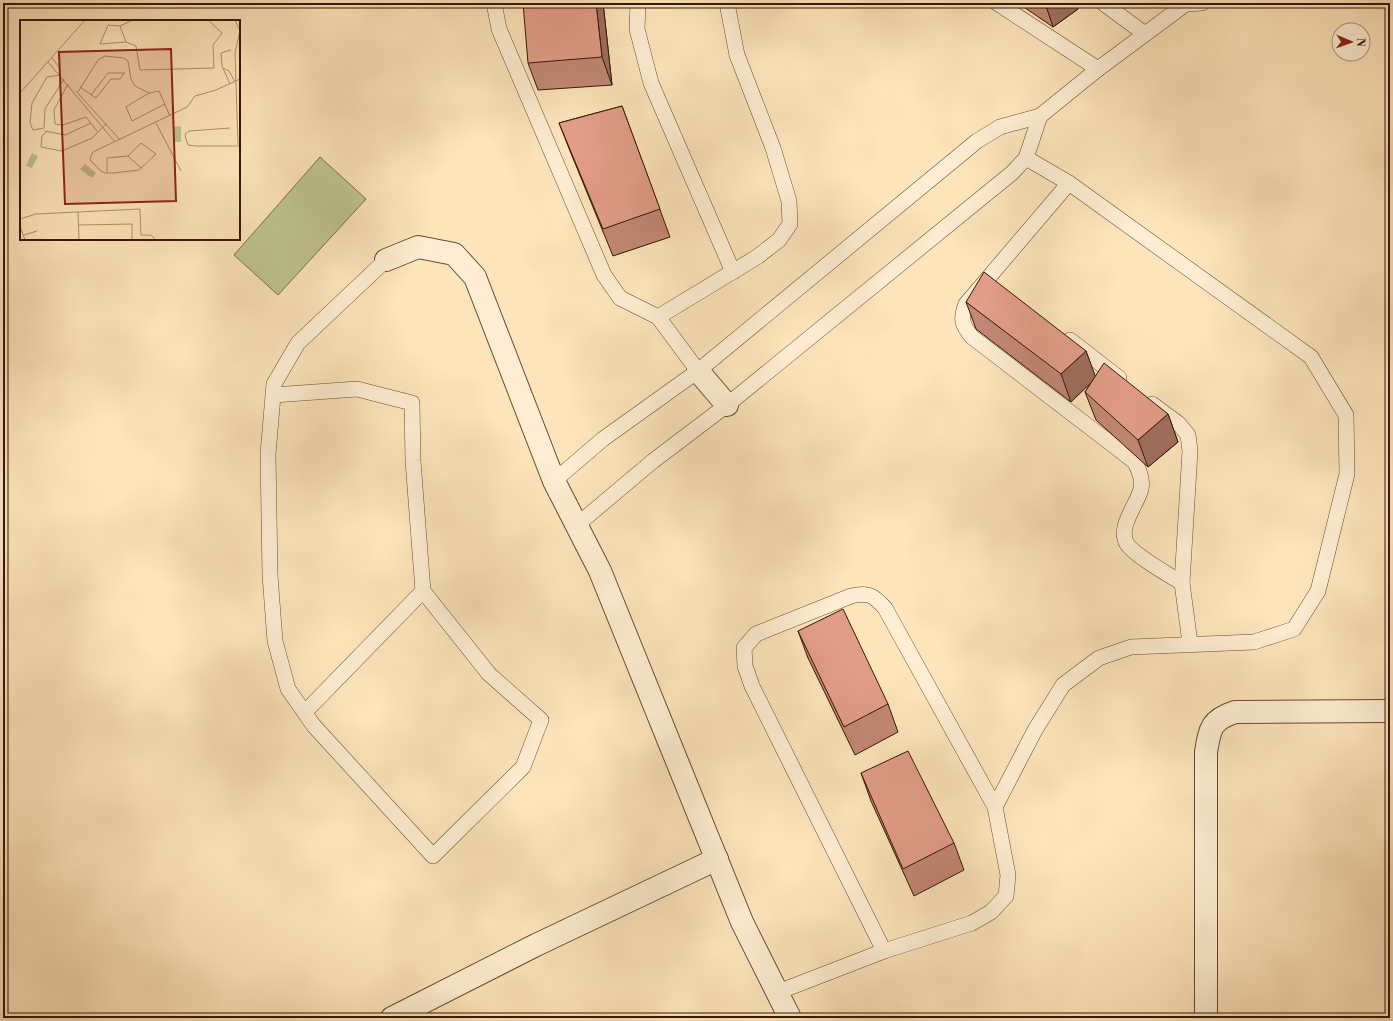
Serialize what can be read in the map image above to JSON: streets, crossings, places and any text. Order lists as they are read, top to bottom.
{
  "north": "right"
}
